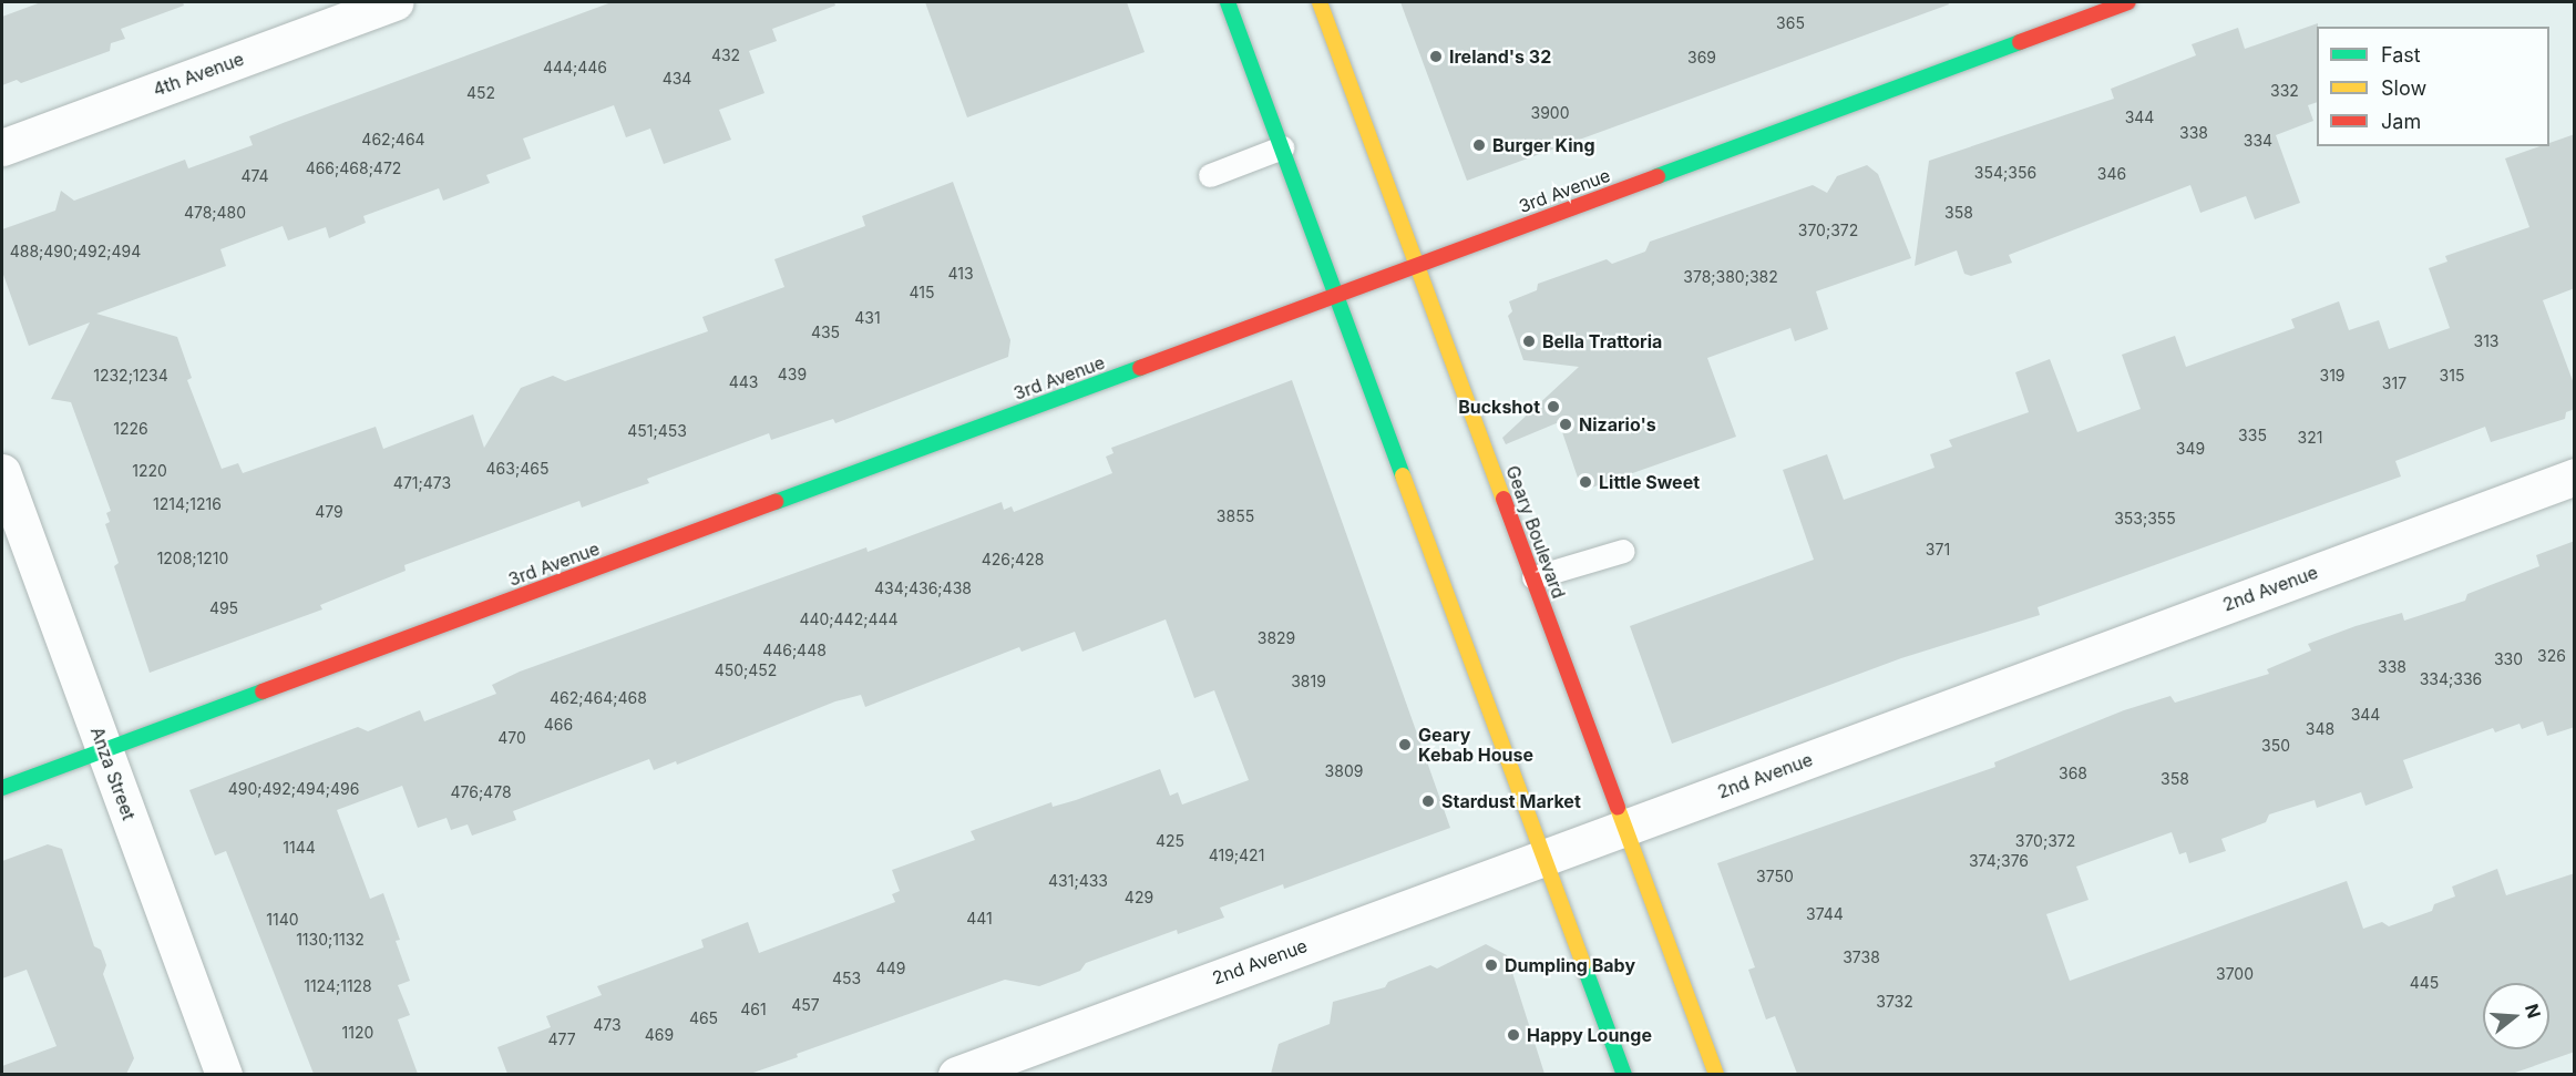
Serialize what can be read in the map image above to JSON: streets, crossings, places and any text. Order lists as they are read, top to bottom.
{
  "streets": {
    "main road": ["3rd Avenue", "Geary Boulevard"],
    "street": ["4th Avenue", "2nd Avenue", "Anza Street"]
  },
  "crossings": [
    ["3rd Avenue", "Geary Boulevard"],
    ["3rd Avenue", "Anza Street"],
    ["Geary Boulevard", "2nd Avenue"]
  ],
  "places": [
    "Ireland's 32",
    "Burger King",
    "Bella Trattoria",
    "Buckshot",
    "Nizario's",
    "Little Sweet",
    "Geary Kebab House",
    "Stardust Market",
    "Dumpling Baby",
    "Happy Lounge"
  ],
  "house_numbers": [
    "365",
    "432",
    "369",
    "444;446",
    "434",
    "332",
    "452",
    "3900",
    "344",
    "338",
    "462;464",
    "334",
    "466;468;472",
    "354;356",
    "346",
    "474",
    "478;480",
    "358",
    "370;372",
    "488;490;492;494",
    "413",
    "378;380;382",
    "415",
    "431",
    "435",
    "313",
    "439",
    "1232;1234",
    "319",
    "315",
    "443",
    "317",
    "1226",
    "451;453",
    "335",
    "321",
    "349",
    "463;465",
    "1220",
    "471;473",
    "1214;1216",
    "479",
    "3855",
    "353;355",
    "371",
    "1208;1210",
    "426;428",
    "434;436;438",
    "495",
    "440;442;444",
    "3829",
    "446;448",
    "326",
    "330",
    "338",
    "450;452",
    "334;336",
    "3819",
    "462;464;468",
    "344",
    "466",
    "348",
    "470",
    "350",
    "3809",
    "368",
    "358",
    "490;492;494;496",
    "476;478",
    "425",
    "370;372",
    "1144",
    "419;421",
    "374;376",
    "3750",
    "431;433",
    "429",
    "3744",
    "441",
    "1140",
    "1130;1132",
    "3738",
    "449",
    "3700",
    "453",
    "445",
    "1124;1128",
    "3732",
    "457",
    "461",
    "465",
    "473",
    "1120",
    "469",
    "477"
  ],
  "legend": ["Fast", "Slow", "Jam"],
  "north": "right"
}
